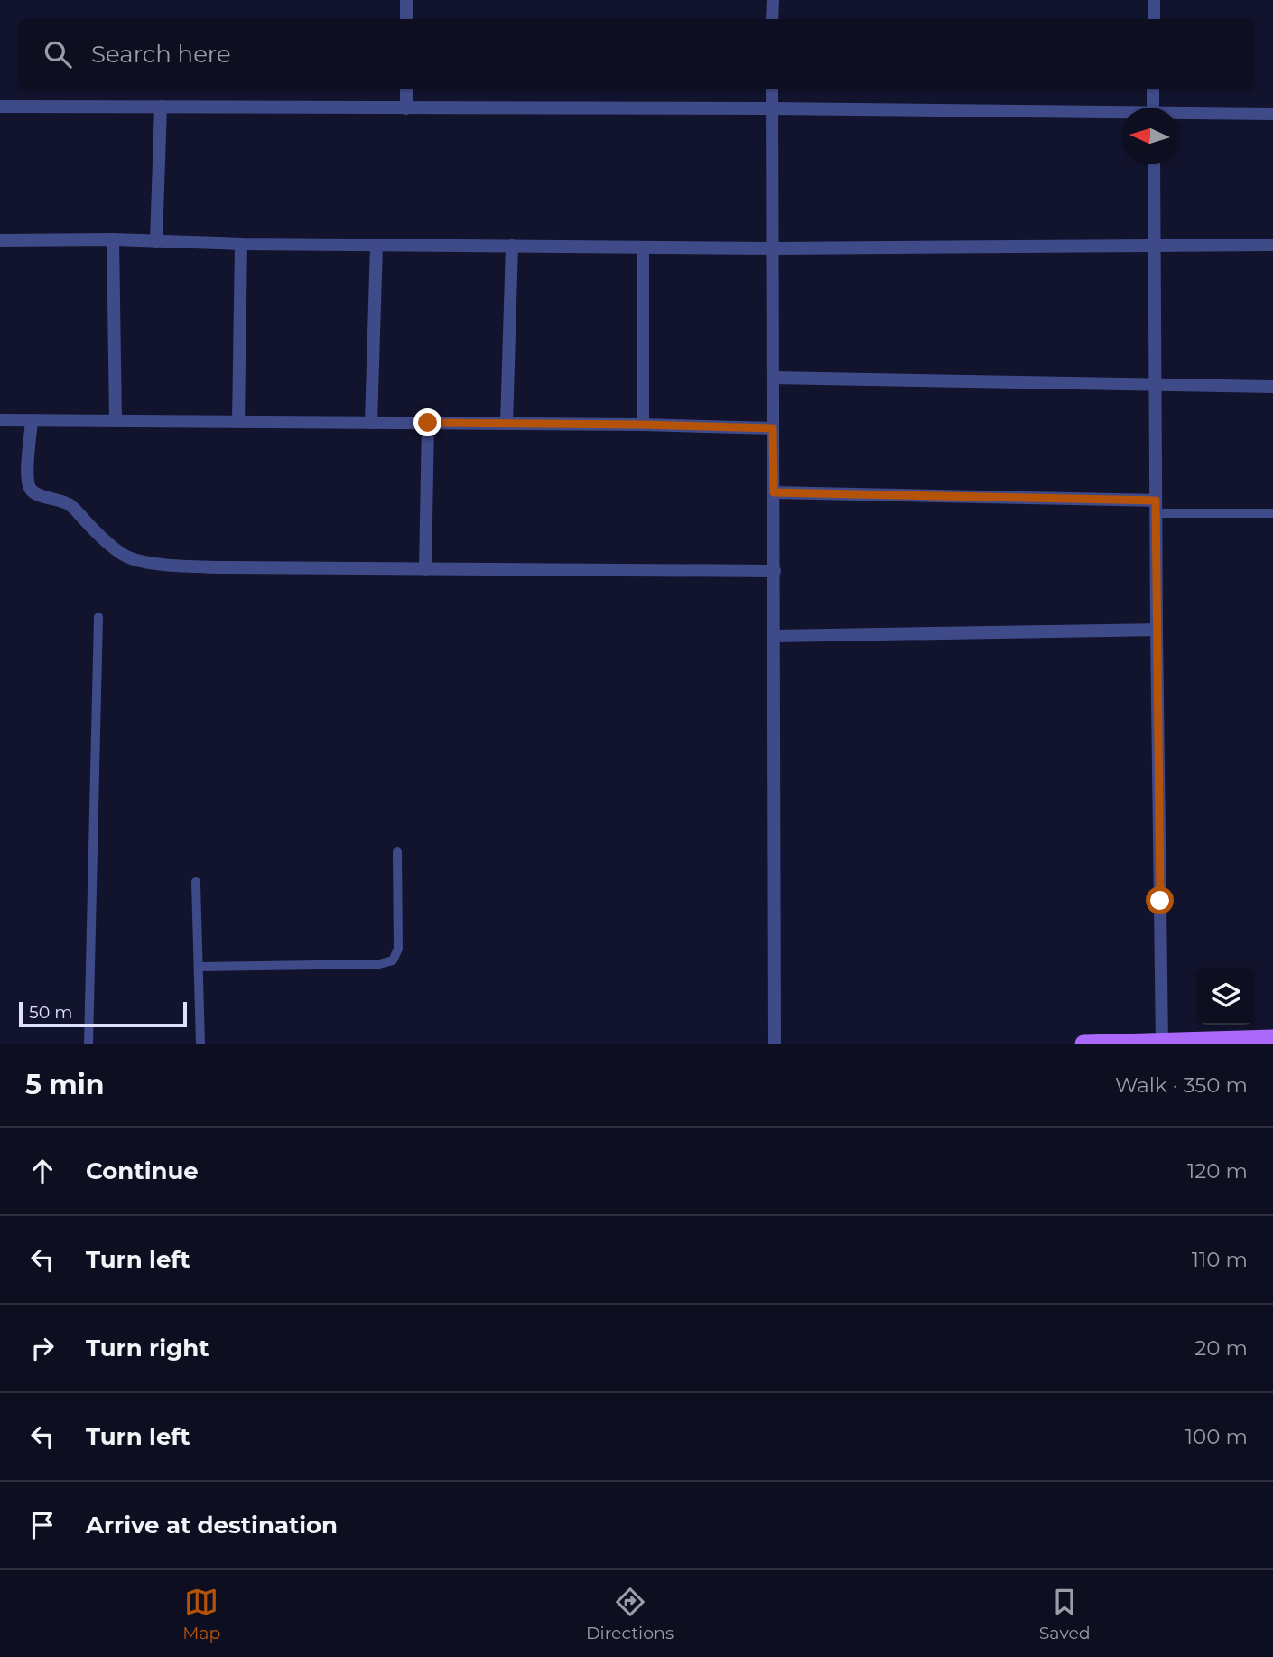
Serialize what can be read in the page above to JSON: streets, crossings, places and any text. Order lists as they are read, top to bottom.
{
  "scale_bar": "50 m",
  "north": "left",
  "page": {
    "search": "Search here",
    "scale": "50 m",
    "heading": ["5 min", "Walk · 350 m"],
    "list": [
      ["Continue", "120 m"],
      ["Turn left", "110 m"],
      ["Turn right", "20 m"],
      ["Turn left", "100 m"],
      "Arrive at destination"
    ],
    "nav": ["Map", "Directions", "Saved"]
  }
}
